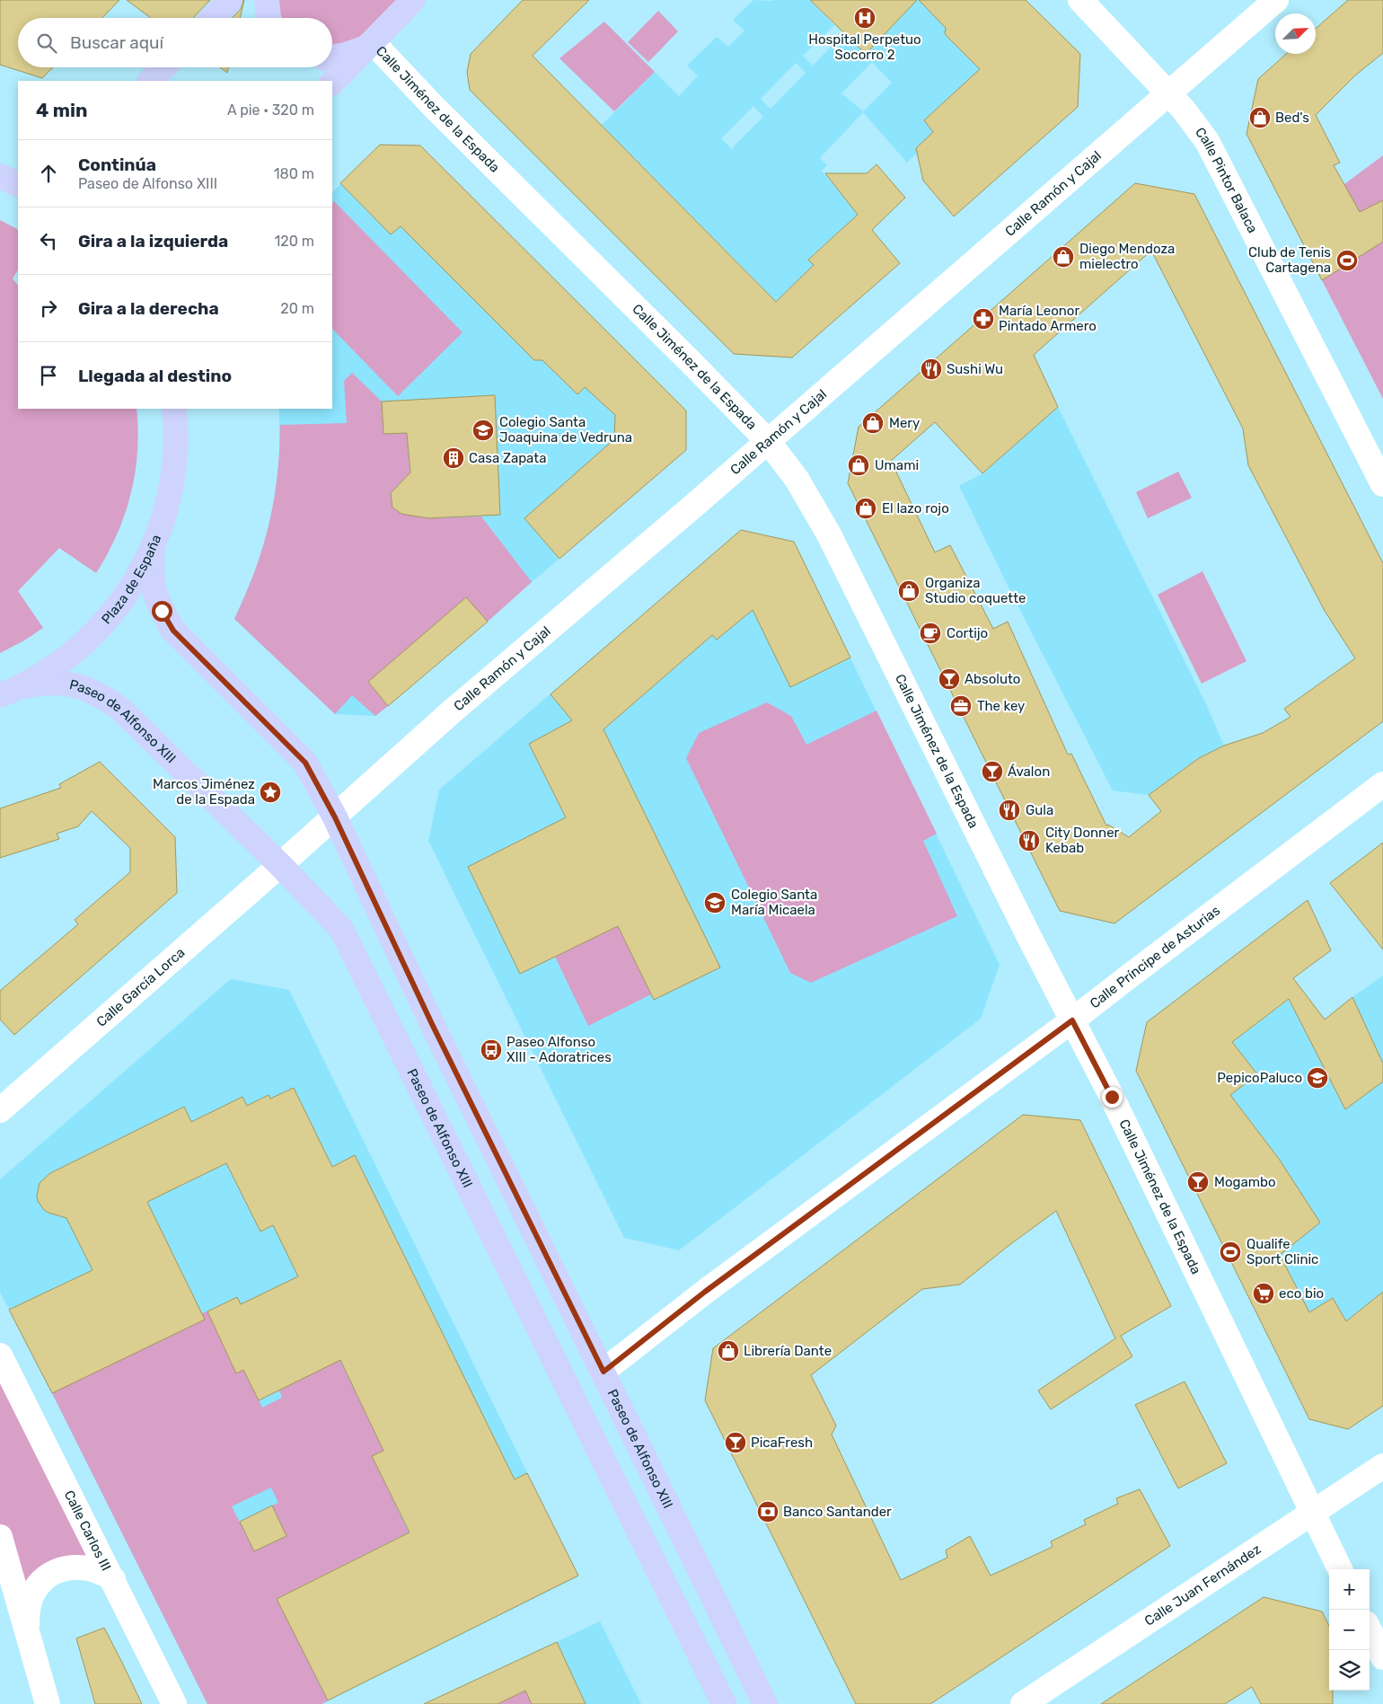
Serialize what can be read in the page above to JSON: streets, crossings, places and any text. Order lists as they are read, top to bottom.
{
  "streets": {
    "main road": ["Plaza de España", "Paseo de Alfonso XIII"],
    "street": [
      "Calle Jiménez de la Espada",
      "Calle Pintor Balaca",
      "Calle Ramón y Cajal",
      "Calle Príncipe de Asturias",
      "Calle García Lorca",
      "Calle Carlos III",
      "Calle Juan Fernández"
    ]
  },
  "crossings": [
    ["Calle Jiménez de la Espada", "Calle Ramón y Cajal"],
    ["Calle Jiménez de la Espada", "Calle Príncipe de Asturias"],
    ["Calle Jiménez de la Espada", "Calle Juan Fernández"],
    ["Calle Pintor Balaca", "Calle Ramón y Cajal"],
    ["Calle Ramón y Cajal", "Paseo de Alfonso XIII"],
    ["Calle Ramón y Cajal", "Calle García Lorca"],
    ["Plaza de España", "Paseo de Alfonso XIII"],
    ["Paseo de Alfonso XIII", "Calle Príncipe de Asturias"],
    ["Paseo de Alfonso XIII", "Calle García Lorca"]
  ],
  "places": {
    "hospital": ["Hospital Perpetuo Socorro 2"],
    "shop": [
      "Bed's",
      "Diego Mendoza mielectro",
      "Mery",
      "Umami",
      "El lazo rojo",
      "Organiza Studio coquette",
      "Librería Dante"
    ],
    "sports": ["Club de Tenis Cartagena", "Qualife Sport Clinic"],
    "pharmacy": ["María Leonor Pintado Armero"],
    "restaurant": ["Sushi Wu", "Gula", "City Donner Kebab"],
    "school or university": ["Colegio Santa Joaquina de Vedruna", "Colegio Santa María Micaela", "PepicoPaluco"],
    "building": ["Casa Zapata"],
    "cafe": ["Cortijo"],
    "bar": [
      "Absoluto",
      "Ávalon",
      "Mogambo",
      "PicaFresh"
    ],
    "office": ["The key"],
    "place": ["Marcos Jiménez de la Espada"],
    "bus stop": ["Paseo Alfonso XIII - Adoratrices"],
    "supermarket": ["eco bio"],
    "bank": ["Banco Santander"]
  },
  "north": "top right",
  "page": {
    "search": "Buscar aquí",
    "heading": ["4 min", "A pie · 320 m"],
    "list": [
      ["Continúa", "Paseo de Alfonso XIII", "180 m"],
      ["Gira a la izquierda", "120 m"],
      ["Gira a la derecha", "20 m"],
      "Llegada al destino"
    ],
    "map_buttons": ["+", "−"]
  }
}
